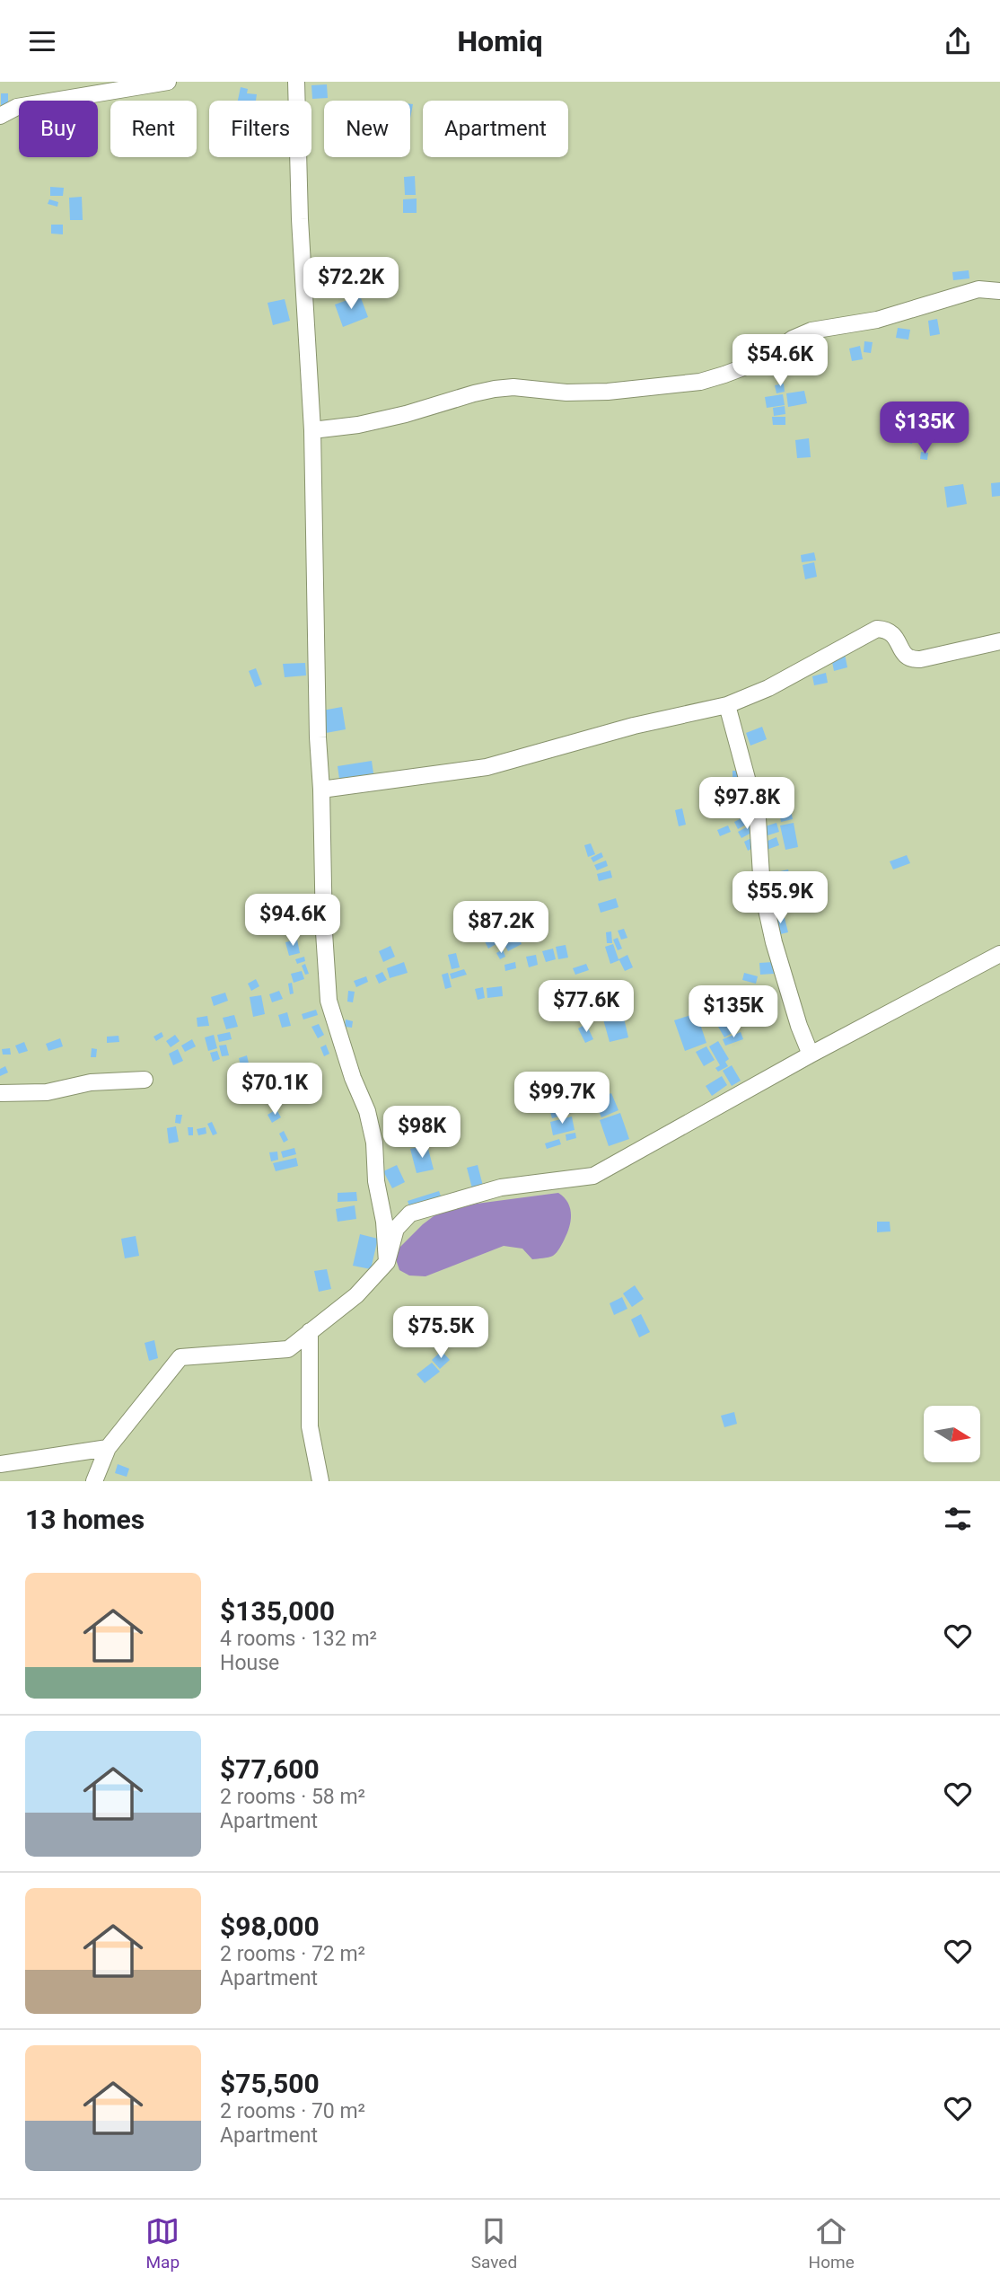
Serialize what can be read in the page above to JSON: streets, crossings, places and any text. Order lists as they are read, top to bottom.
{
  "north": "right",
  "page": {
    "header": "Homiq",
    "chip": [
      "Buy",
      "Rent",
      "Filters",
      "New",
      "Apartment"
    ],
    "price": [
      "$72.2K",
      "$54.6K",
      "$135K",
      "$97.8K",
      "$55.9K",
      "$94.6K",
      "$87.2K",
      "$77.6K",
      "$135K",
      "$70.1K",
      "$99.7K",
      "$98K",
      "$75.5K"
    ],
    "heading": "13 homes",
    "list": [
      {
        "name": "$135,000",
        "note": "4 rooms · 132 m² · House"
      },
      {
        "name": "$77,600",
        "note": "2 rooms · 58 m² · Apartment"
      },
      {
        "name": "$98,000",
        "note": "2 rooms · 72 m² · Apartment"
      },
      {
        "name": "$75,500",
        "note": "2 rooms · 70 m² · Apartment"
      }
    ],
    "tabs": ["Map", "Saved", "Home"]
  }
}
